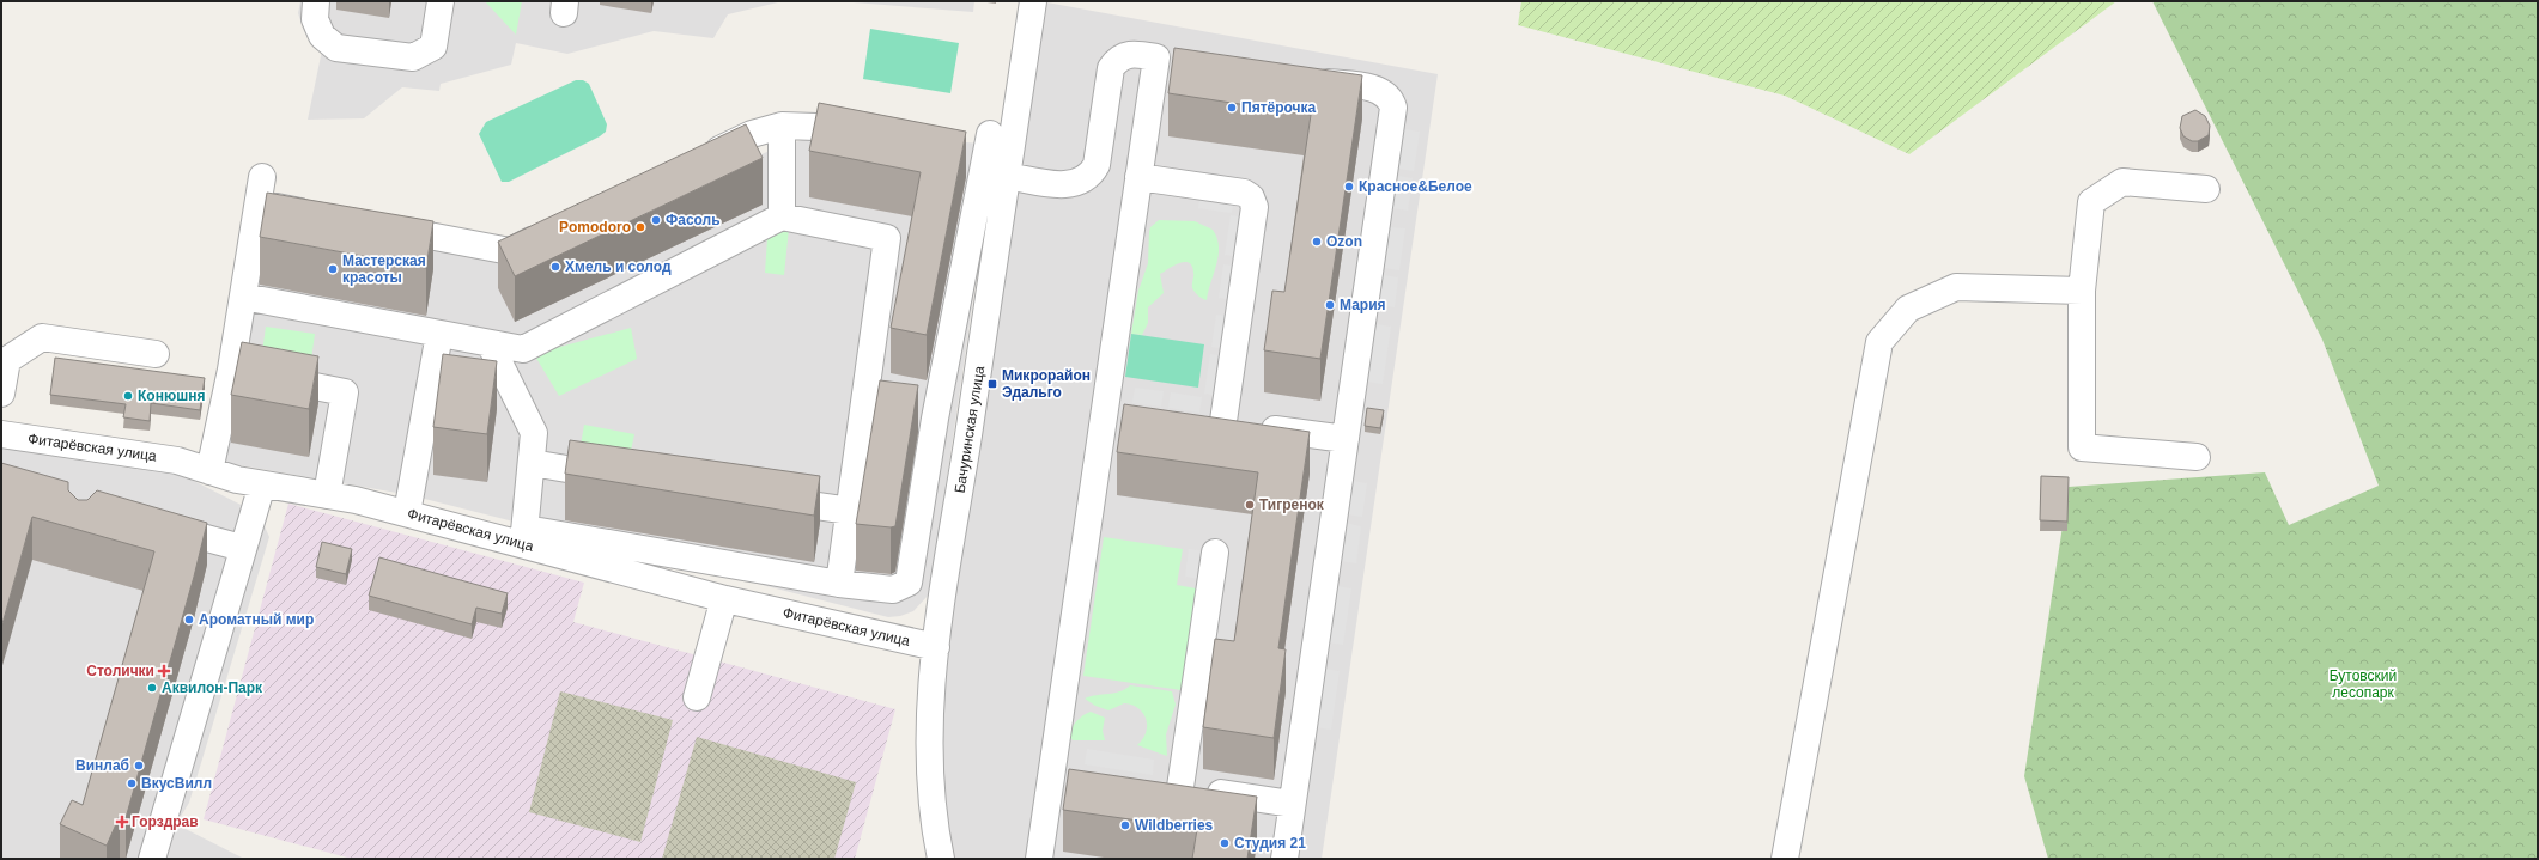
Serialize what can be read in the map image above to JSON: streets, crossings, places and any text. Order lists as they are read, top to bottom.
{
  "streets": {
    "street": ["Бачуринская улица", "Фитарёвская улица"]
  },
  "crossings": [
    ["Бачуринская улица", "Фитарёвская улица"]
  ],
  "parks": ["Бутовский лесопарк"],
  "places": {
    "other": [
      "Пятёрочка",
      "Красное&Белое",
      "Фасоль",
      "Pomodoro",
      "Ozon",
      "Хмель и солод",
      "Мастерская красоты",
      "Мария",
      "Конюшня",
      "Тигренок",
      "Ароматный мир",
      "Аквилон-Парк",
      "Винлаб",
      "ВкусВилл",
      "Wildberries",
      "Студия 21"
    ],
    "transit": ["Микрорайон Эдальго"],
    "health": ["Столички", "Горздрав"]
  }
}
